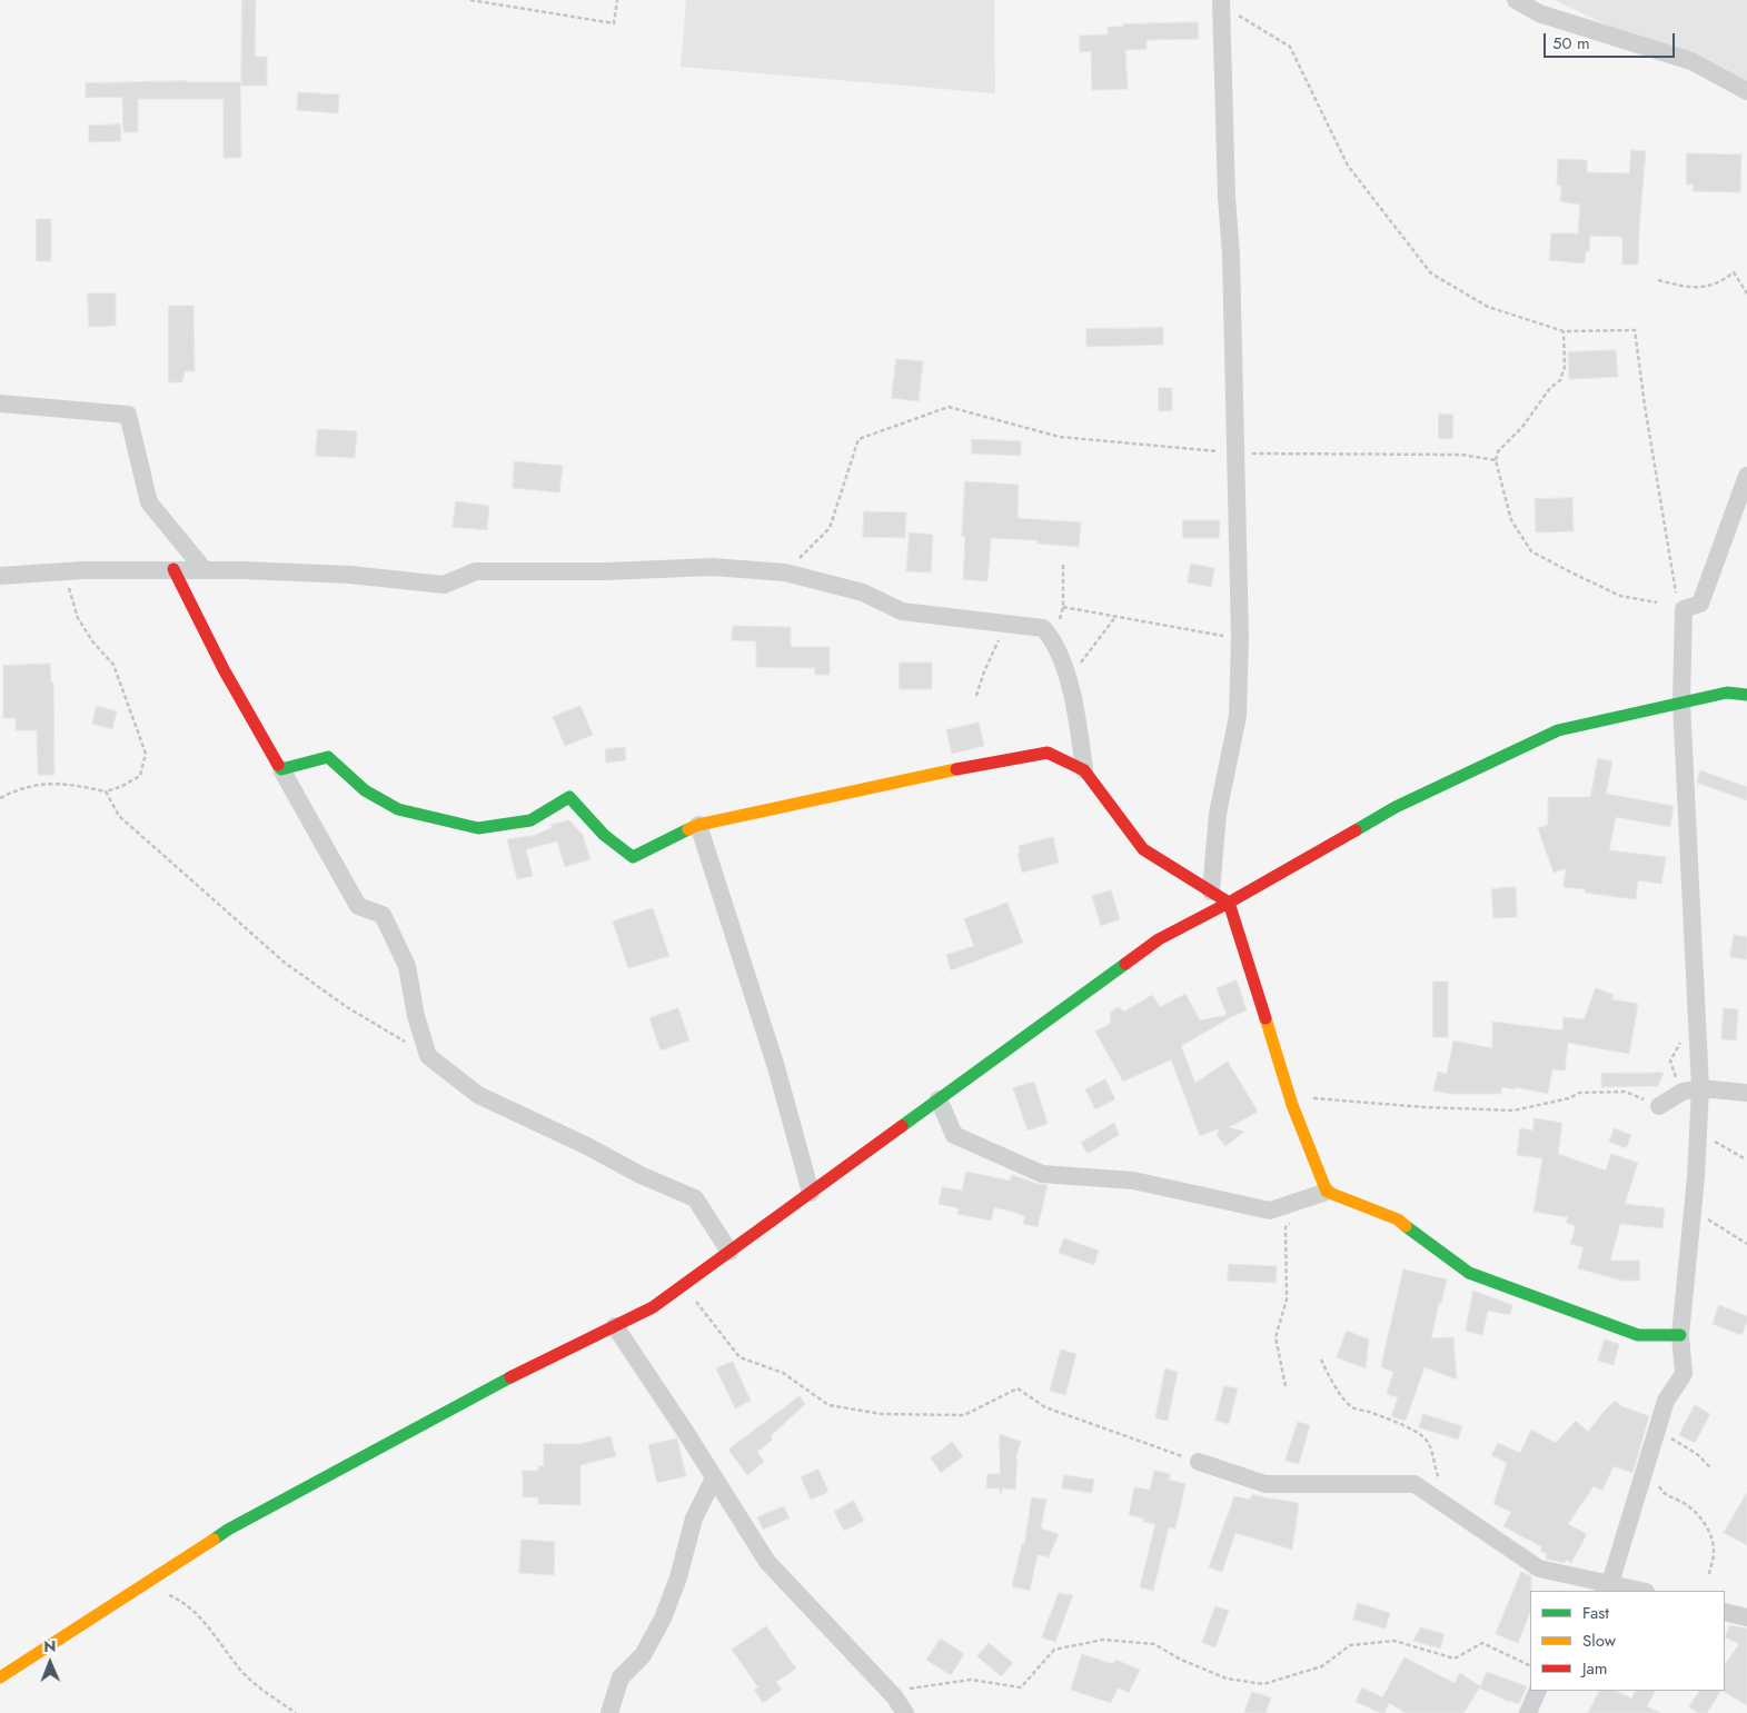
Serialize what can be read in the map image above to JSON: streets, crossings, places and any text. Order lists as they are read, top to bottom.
{
  "legend": ["Fast", "Slow", "Jam"],
  "scale_bar": "50 m",
  "north": "top"
}
